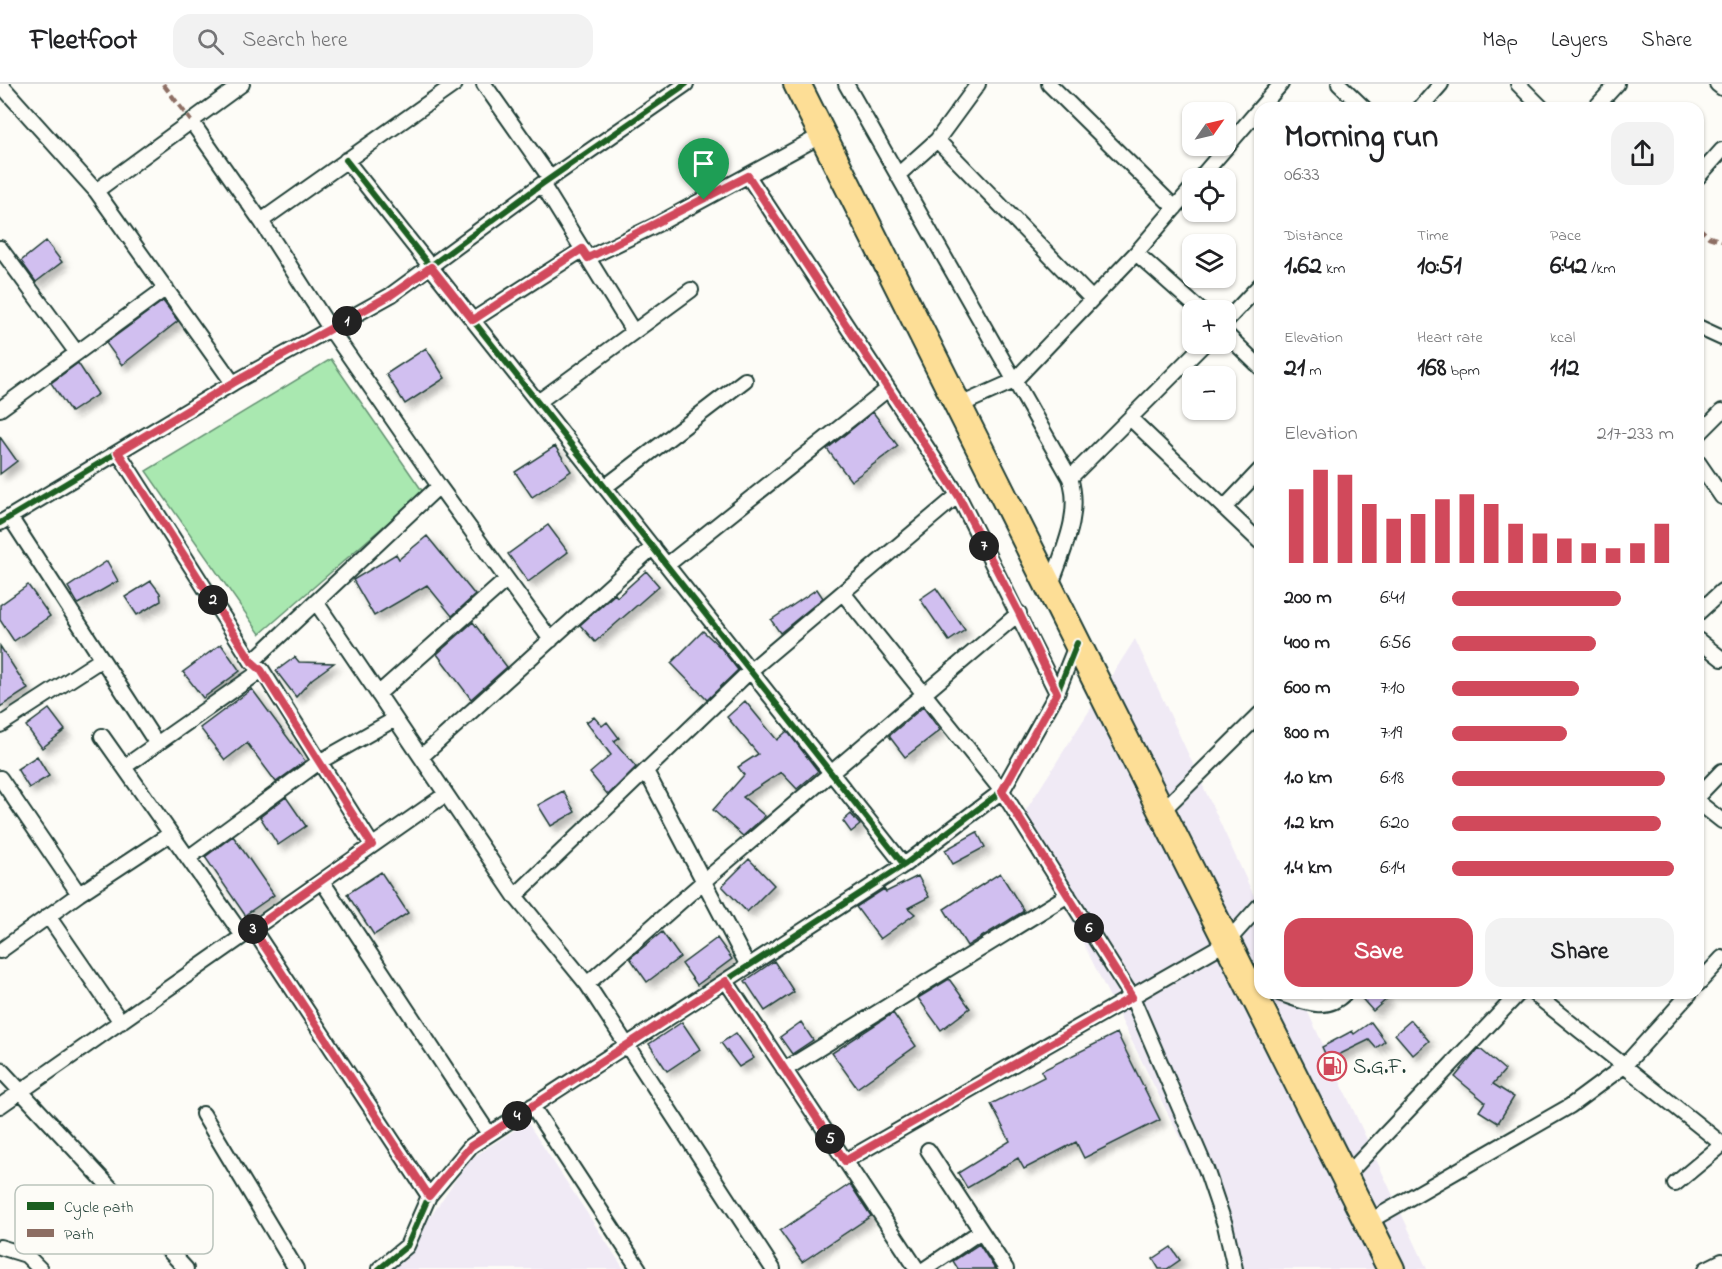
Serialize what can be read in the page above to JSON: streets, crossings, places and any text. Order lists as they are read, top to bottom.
{
  "places": {
    "fuel station": ["S.G.F."]
  },
  "legend": ["Cycle path", "Path"],
  "north": "top right",
  "page": {
    "header": "Fleetfoot",
    "search": "Search here",
    "nav": ["Map", "Layers", "Share"],
    "map_buttons": ["+", "−"],
    "heading": ["Morning run", "06:33"],
    "stats": [
      ["Distance", "1.62 km"],
      ["Time", "10:51"],
      ["Pace", "6:42 /km"],
      ["Elevation", "21 m"],
      ["Heart rate", "168 bpm"],
      ["kcal", "112"]
    ],
    "pins": [
      "1",
      "7",
      "2",
      "6",
      "3",
      "4",
      "5"
    ],
    "chart": ["Elevation", "217–233 m"],
    "list": [
      {
        "name": "200 m",
        "note": "6:41"
      },
      {
        "name": "400 m",
        "note": "6:56"
      },
      {
        "name": "600 m",
        "note": "7:10"
      },
      {
        "name": "800 m",
        "note": "7:19"
      },
      {
        "name": "1.0 km",
        "note": "6:18"
      },
      {
        "name": "1.2 km",
        "note": "6:20"
      },
      {
        "name": "1.4 km",
        "note": "6:14"
      }
    ],
    "buttons": ["Save", "Share"]
  }
}
